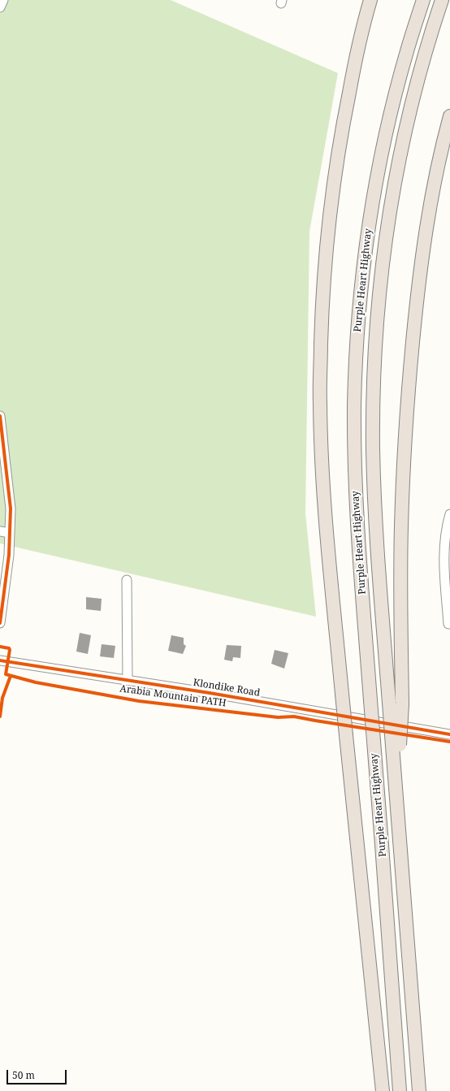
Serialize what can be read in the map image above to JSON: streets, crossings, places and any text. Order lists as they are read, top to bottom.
{
  "streets": {
    "highway": ["Purple Heart Highway"],
    "street": ["Klondike Road"],
    "cycle path": ["Arabia Mountain PATH"]
  },
  "scale_bar": "50 m"
}
